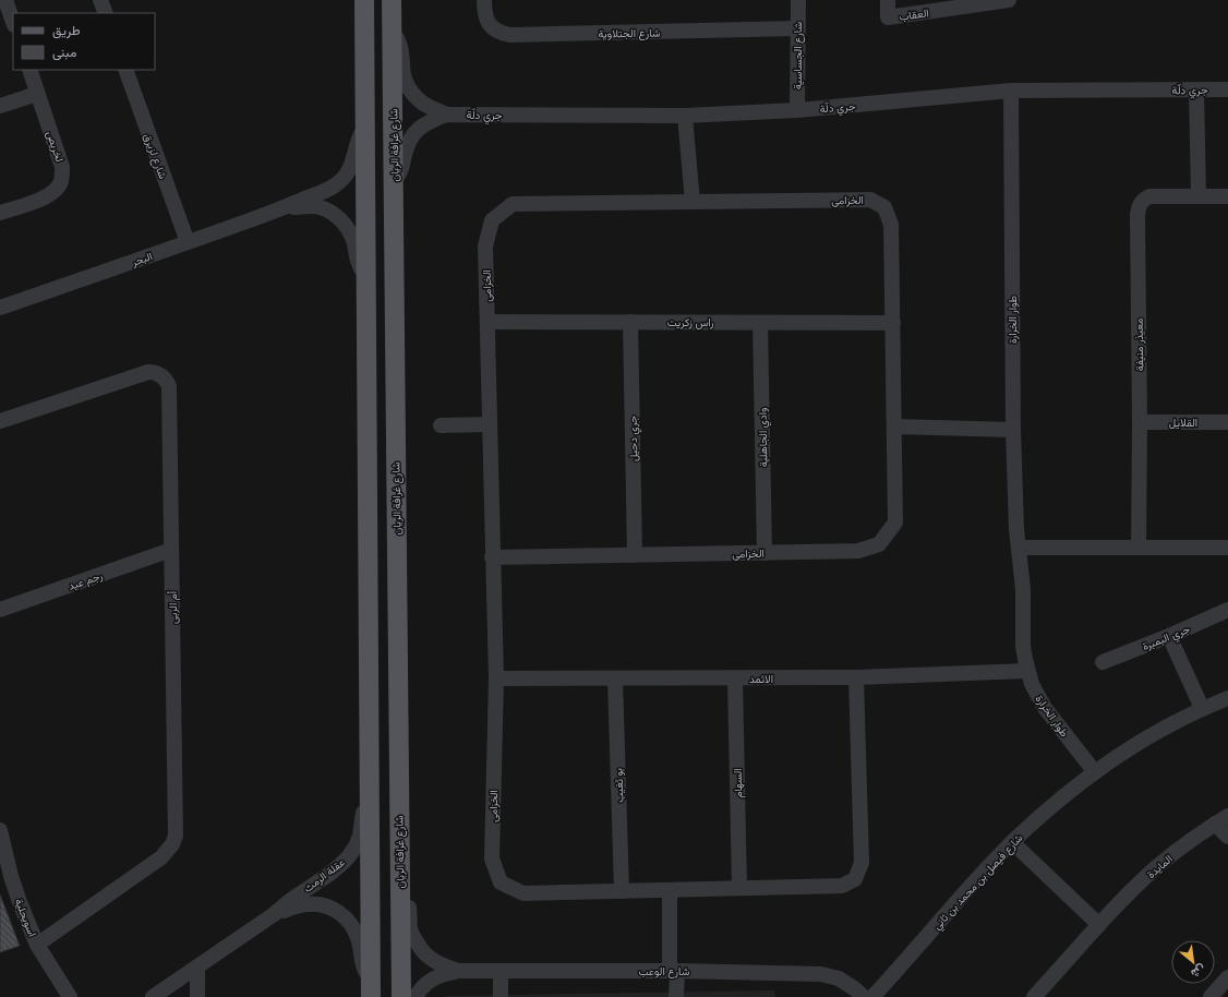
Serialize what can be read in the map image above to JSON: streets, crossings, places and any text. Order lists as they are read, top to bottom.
{
  "streets": {
    "main road": ["شارع غرافة الريان"],
    "street": [
      "العقاب",
      "شارع الجتلاوية",
      "شارع الجساسية",
      "جري دلّة",
      "لخريص",
      "شارع لزيرق",
      "الخزامى",
      "البحر",
      "طوار الخرارة",
      "راس زكريت",
      "معيذر منيفة",
      "القلايل",
      "وادي الجاهلية",
      "جري دحيل",
      "رجم عيد",
      "أم الربى",
      "جري البمبرة",
      "الاثمد",
      "السهام",
      "بو ثغيب",
      "المايدة",
      "عقلة الرمث",
      "شارع فيصل بن محمد بن ثاني",
      "اسويحلية",
      "شارع الوعب"
    ]
  },
  "crossings": [
    ["شارع الجتلاوية", "شارع الجساسية"],
    ["شارع الجساسية", "جري دلّة"],
    ["جري دلّة", "شارع غرافة الريان"],
    ["جري دلّة", "طوار الخرارة"],
    ["شارع غرافة الريان", "شارع الوعب"],
    ["شارع لزيرق", "البحر"],
    ["الخزامى", "راس زكريت"],
    ["الخزامى", "وادي الجاهلية"],
    ["الخزامى", "جري دحيل"],
    ["الخزامى", "الاثمد"],
    ["الخزامى", "السهام"],
    ["الخزامى", "بو ثغيب"],
    ["طوار الخرارة", "الاثمد"],
    ["طوار الخرارة", "شارع فيصل بن محمد بن ثاني"],
    ["راس زكريت", "وادي الجاهلية"],
    ["راس زكريت", "جري دحيل"],
    ["معيذر منيفة", "القلايل"],
    ["رجم عيد", "أم الربى"],
    ["أم الربى", "اسويحلية"],
    ["الاثمد", "السهام"],
    ["الاثمد", "بو ثغيب"]
  ],
  "legend": ["طريق", "مبنى"],
  "north": "bottom right"
}
